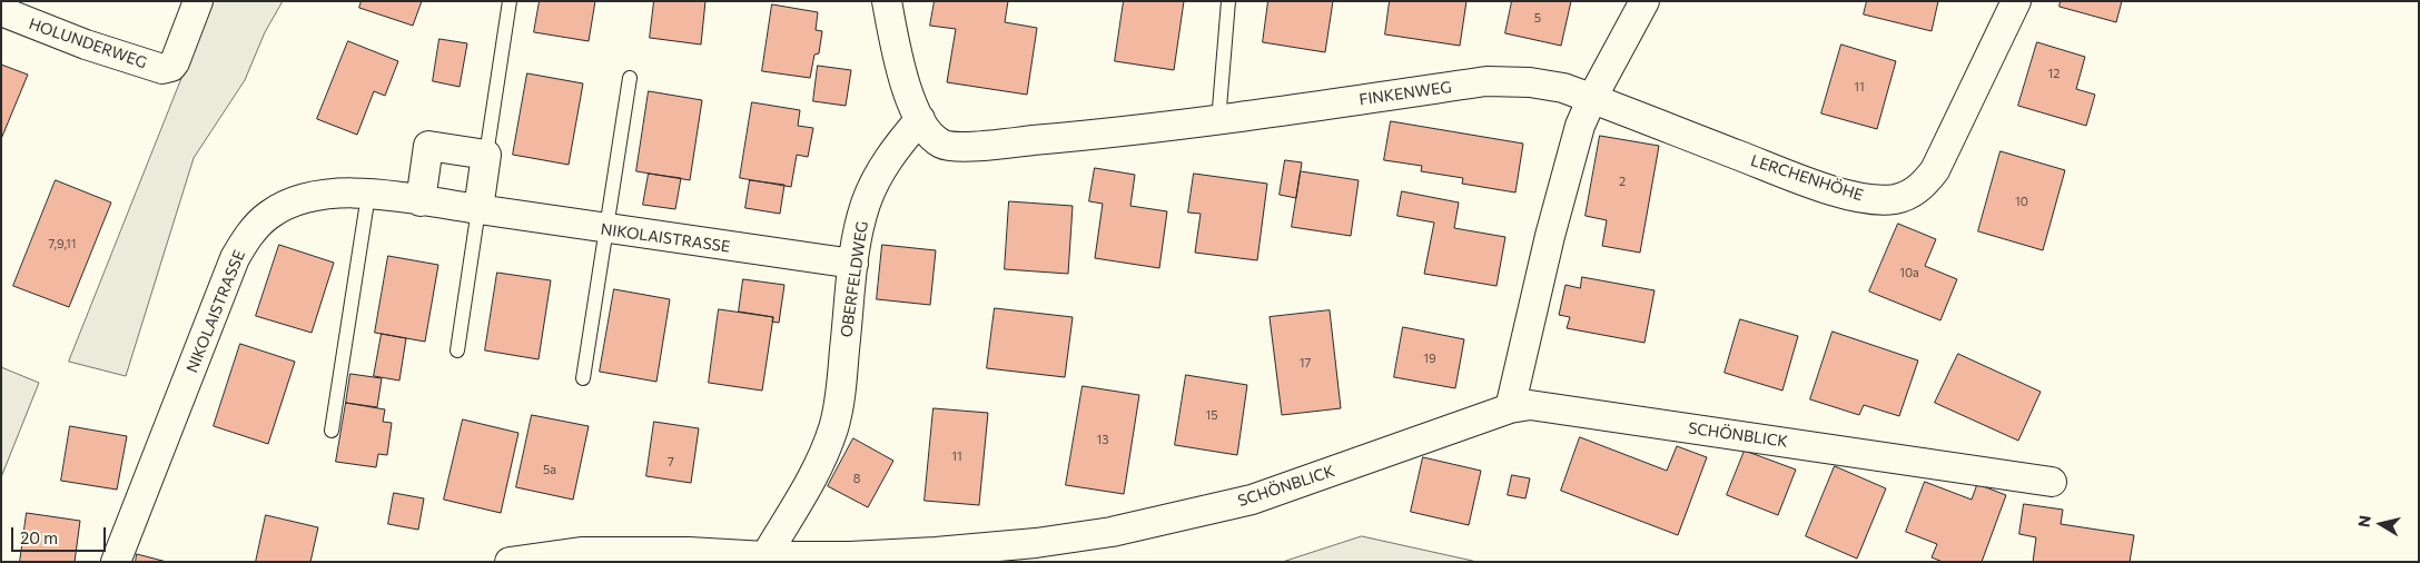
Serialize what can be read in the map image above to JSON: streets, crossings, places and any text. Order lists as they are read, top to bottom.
{
  "streets": {
    "street": [
      "HOLUNDERWEG",
      "FINKENWEG",
      "LERCHENHÖHE",
      "NIKOLAISTRASSE",
      "OBERFELDWEG",
      "SCHÖNBLICK"
    ]
  },
  "crossings": [
    ["FINKENWEG", "LERCHENHÖHE"],
    ["FINKENWEG", "OBERFELDWEG"],
    ["NIKOLAISTRASSE", "OBERFELDWEG"],
    ["OBERFELDWEG", "SCHÖNBLICK"]
  ],
  "house_numbers": [
    "5",
    "12",
    "11",
    "2",
    "10",
    "7,9,11",
    "10a",
    "19",
    "17",
    "15",
    "13",
    "11",
    "7",
    "5a",
    "8"
  ],
  "scale_bar": "20 m",
  "north": "left"
}
